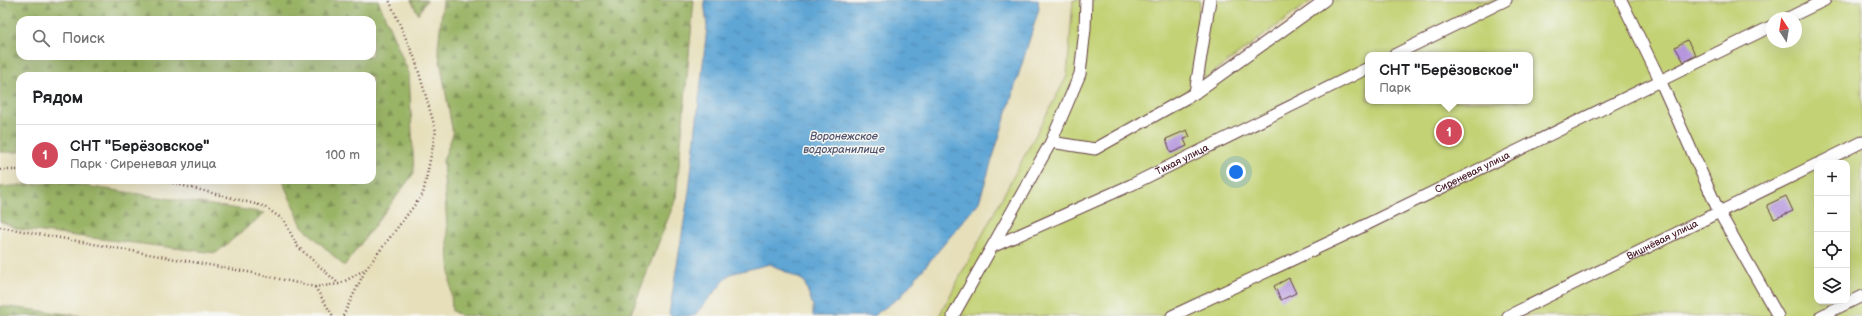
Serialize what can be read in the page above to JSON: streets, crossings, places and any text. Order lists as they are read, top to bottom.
{
  "streets": {
    "street": ["Тихая улица", "Сиреневая улица", "Вишнёвая улица"]
  },
  "water": ["Воронежское водохранилище"],
  "north": "top",
  "page": {
    "search": "Поиск",
    "popup": ["СНТ \"Берёзовское\"", "Парк"],
    "heading": "Рядом",
    "pins": "1",
    "list": [
      {
        "mark": "1",
        "name": "СНТ \"Берёзовское\"",
        "note": "Парк · Сиреневая улица",
        "value": "100 m"
      }
    ],
    "map_buttons": ["+", "−"]
  }
}
